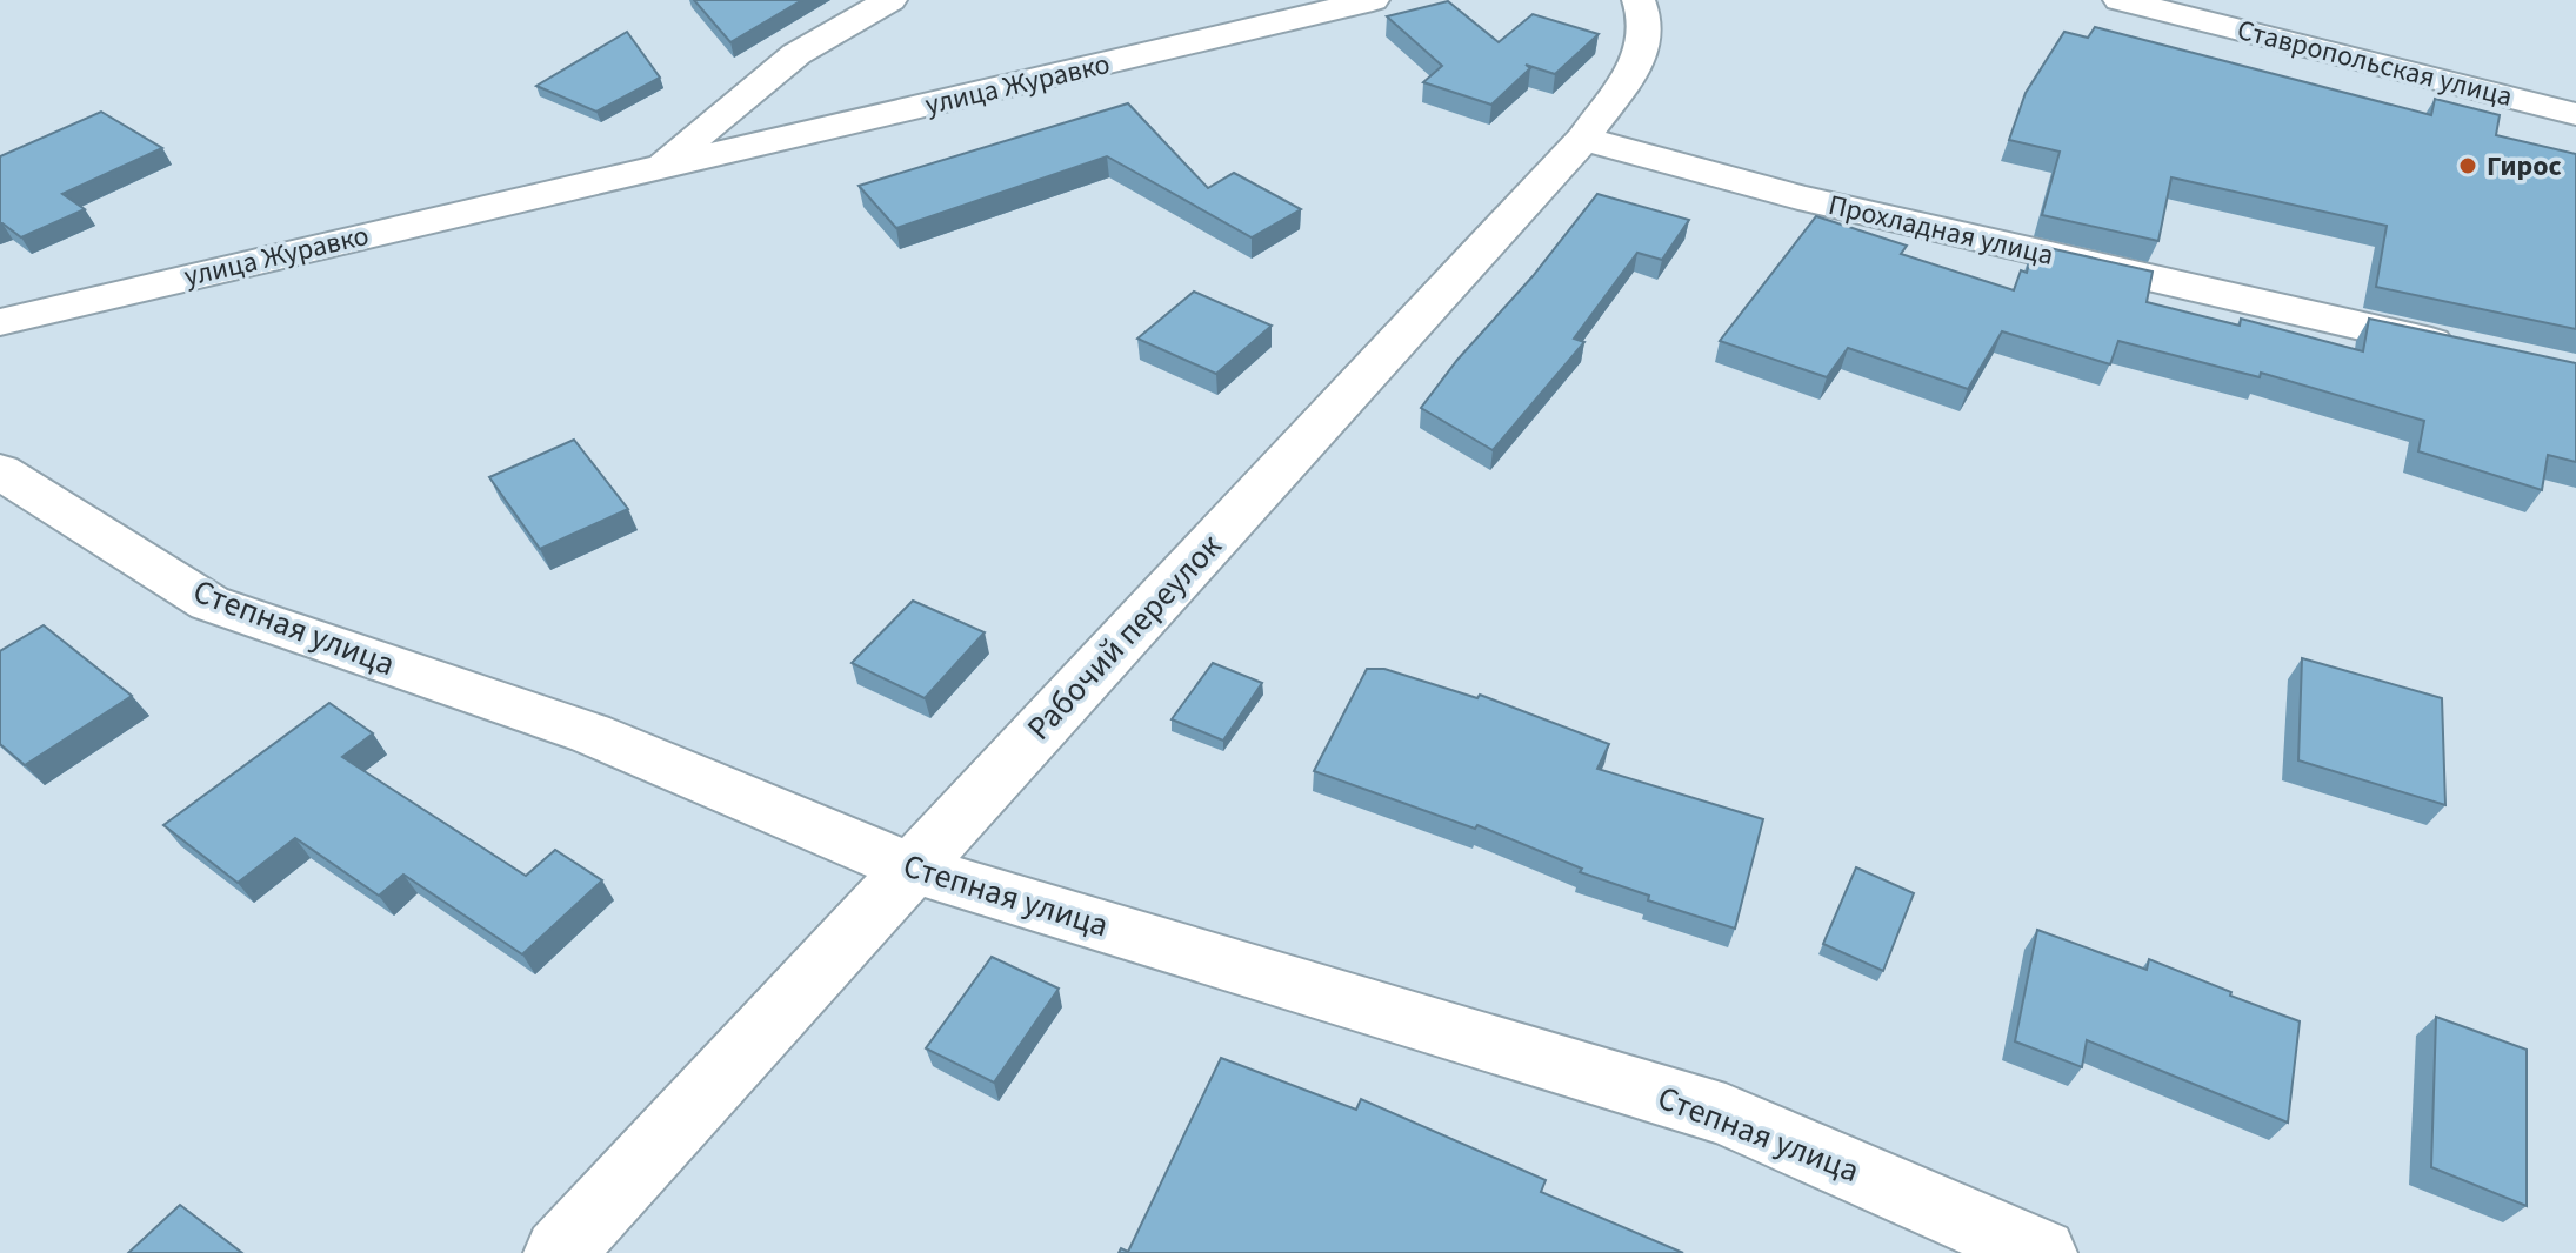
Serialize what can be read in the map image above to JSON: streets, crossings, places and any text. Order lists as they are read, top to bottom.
{
  "streets": {
    "street": [
      "Ставропольская улица",
      "улица Журавко",
      "Прохладная улица",
      "Степная улица",
      "Рабочий переулок"
    ]
  },
  "crossings": [
    ["Прохладная улица", "Рабочий переулок"],
    ["Степная улица", "Рабочий переулок"]
  ],
  "places": ["Гирос"]
}
